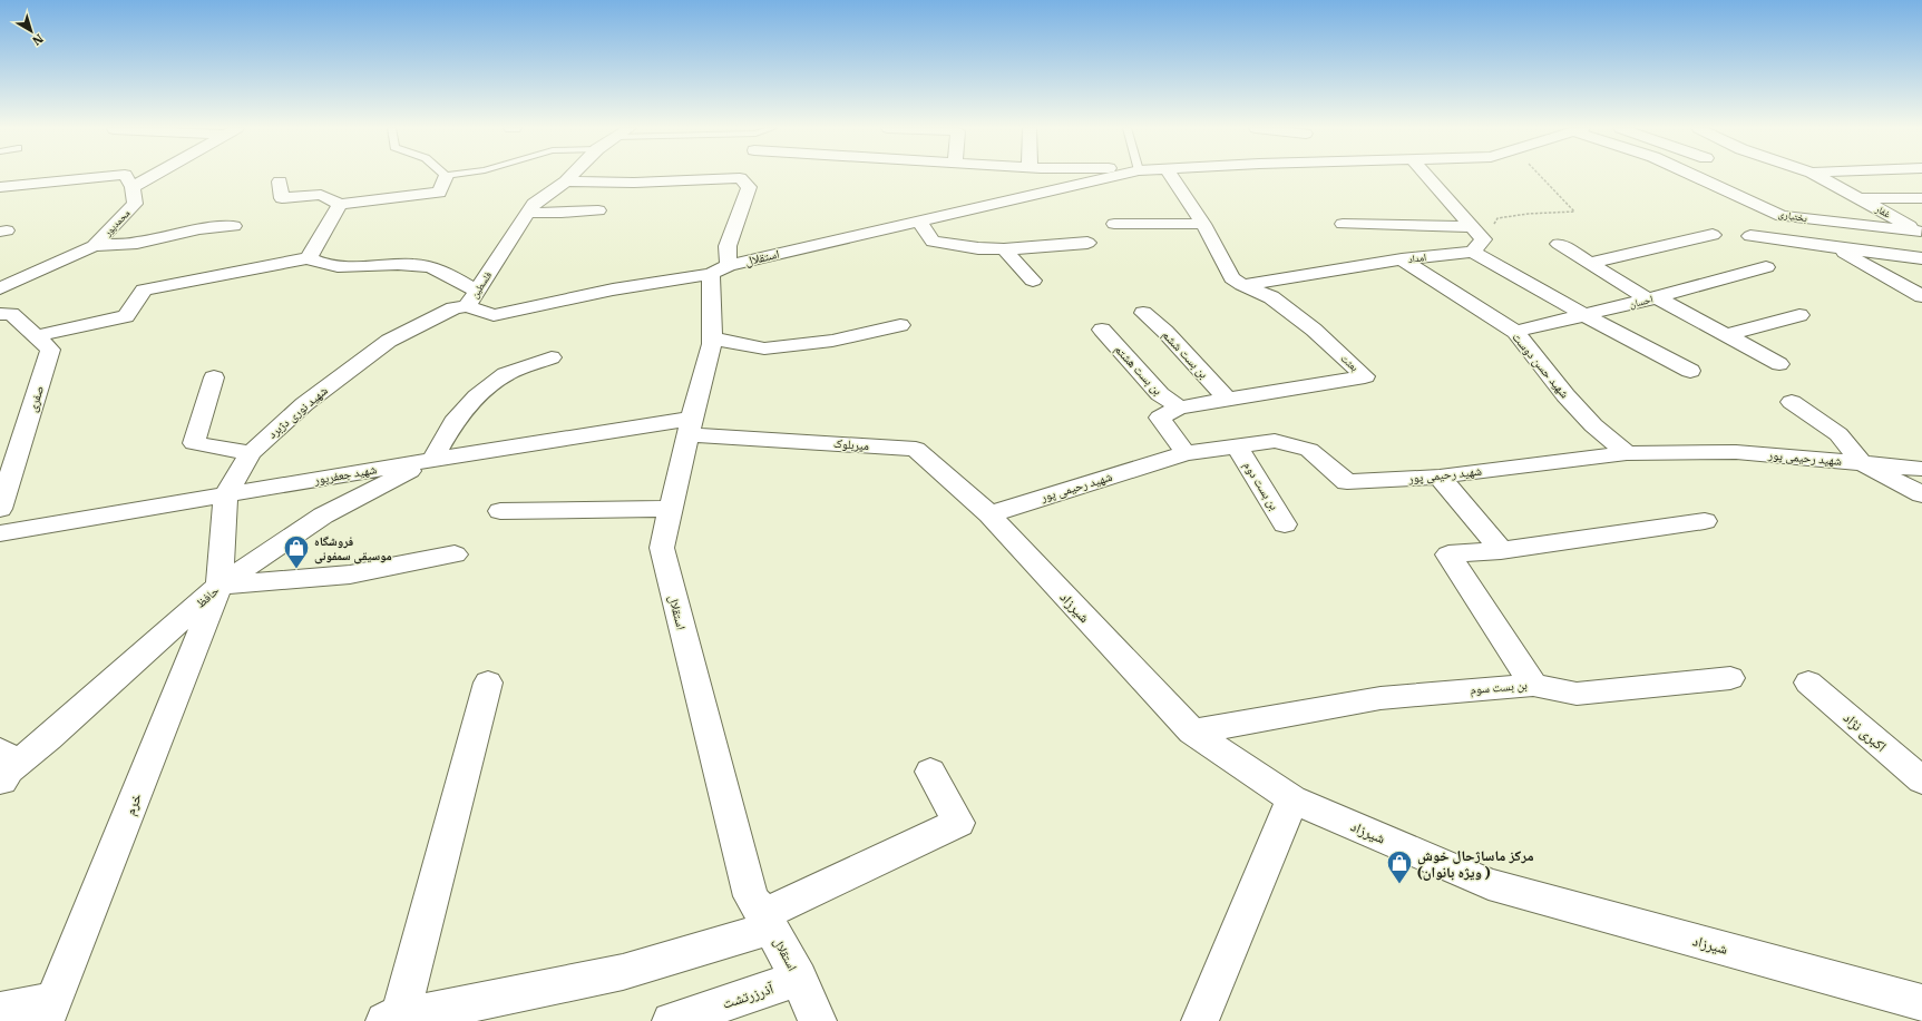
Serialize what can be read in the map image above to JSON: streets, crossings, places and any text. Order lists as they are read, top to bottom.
{
  "streets": {
    "street": [
      "غفار",
      "بختیاری",
      "محمدپور",
      "استقلال",
      "امداد",
      "فلسطین",
      "احسان",
      "بن بست ششم",
      "بعثت",
      "شهید حسن دوست",
      "بن بست هشتم",
      "صفری",
      "شهید نوری دژبرد",
      "میربلوک",
      "شهید رحیمی پور",
      "شهید جعفرپور",
      "بن بست دوم",
      "حافظ",
      "شیرزاد",
      "بن بست سوم",
      "اکبری نژاد",
      "خرم",
      "آذرزرتشت"
    ]
  },
  "crossings": [
    ["غفار", "بختیاری"],
    ["استقلال", "فلسطین"],
    ["استقلال", "میربلوک"],
    ["استقلال", "شهید جعفرپور"],
    ["استقلال", "آذرزرتشت"],
    ["امداد", "بعثت"],
    ["امداد", "شهید حسن دوست"],
    ["فلسطین", "شهید نوری دژبرد"],
    ["احسان", "شهید حسن دوست"],
    ["بن بست ششم", "بعثت"],
    ["بعثت", "بن بست هشتم"],
    ["بعثت", "شهید رحیمی پور"],
    ["شهید حسن دوست", "شهید رحیمی پور"],
    ["شهید نوری دژبرد", "شهید جعفرپور"],
    ["شهید نوری دژبرد", "حافظ"],
    ["شهید نوری دژبرد", "خرم"],
    ["میربلوک", "شهید رحیمی پور"],
    ["میربلوک", "شهید جعفرپور"],
    ["میربلوک", "شیرزاد"],
    ["شهید رحیمی پور", "بن بست دوم"],
    ["شهید رحیمی پور", "شیرزاد"],
    ["شهید جعفرپور", "حافظ"],
    ["حافظ", "خرم"],
    ["شیرزاد", "بن بست سوم"]
  ],
  "places": {
    "shop": ["فروشگاه موسیقی سمفونی", "مرکز ماساژحال خوش (ویژه بانوان )"]
  },
  "north": "bottom right"
}
